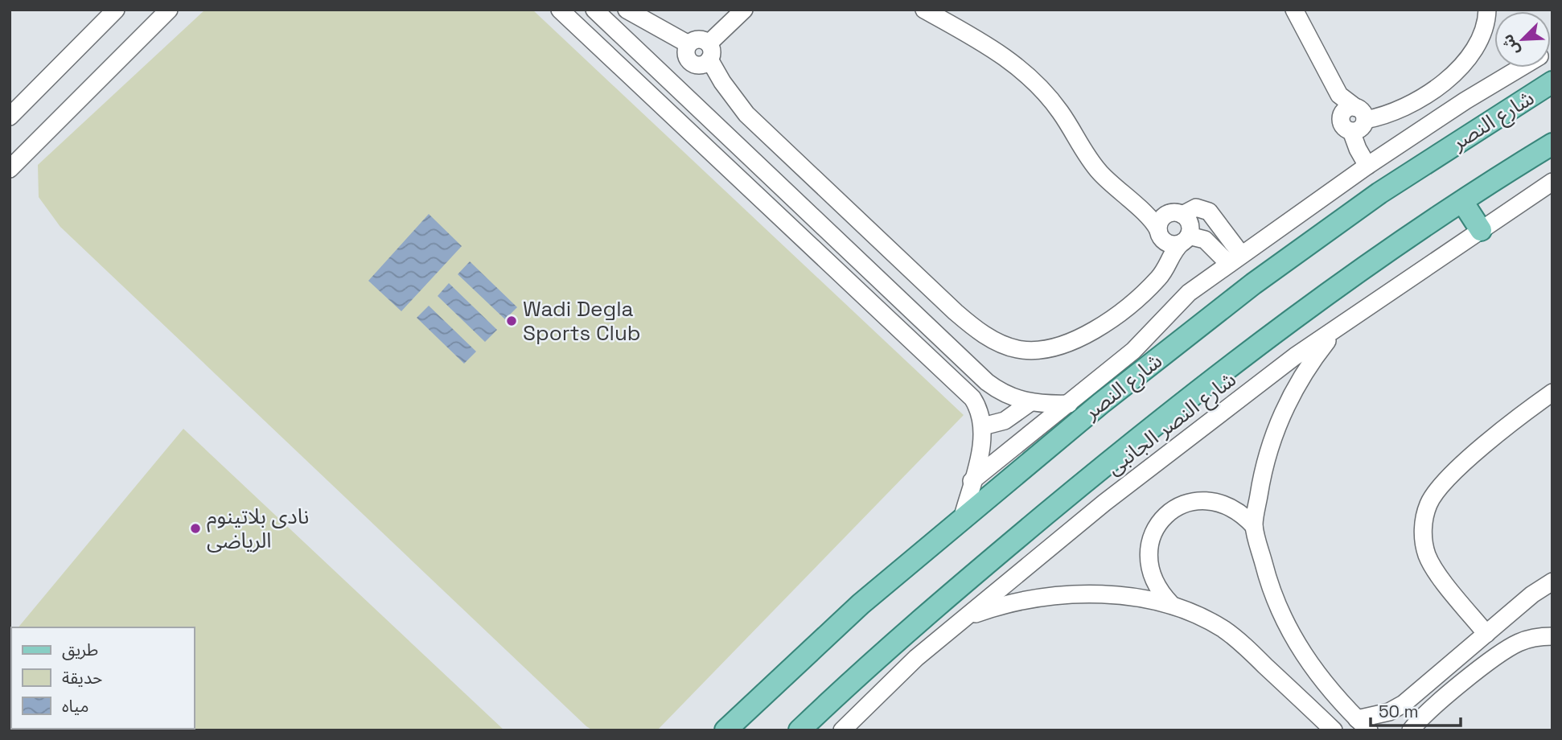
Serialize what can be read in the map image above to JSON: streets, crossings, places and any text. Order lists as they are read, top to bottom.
{
  "streets": {
    "main road": ["شارع النصر"],
    "street": ["شارع النصر الجانبى"]
  },
  "places": ["Wadi Degla Sports Club", "نادى بلاتينوم الرياضى"],
  "legend": ["طريق", "حديقة", "مياه"],
  "scale_bar": "50 m",
  "north": "bottom left"
}
